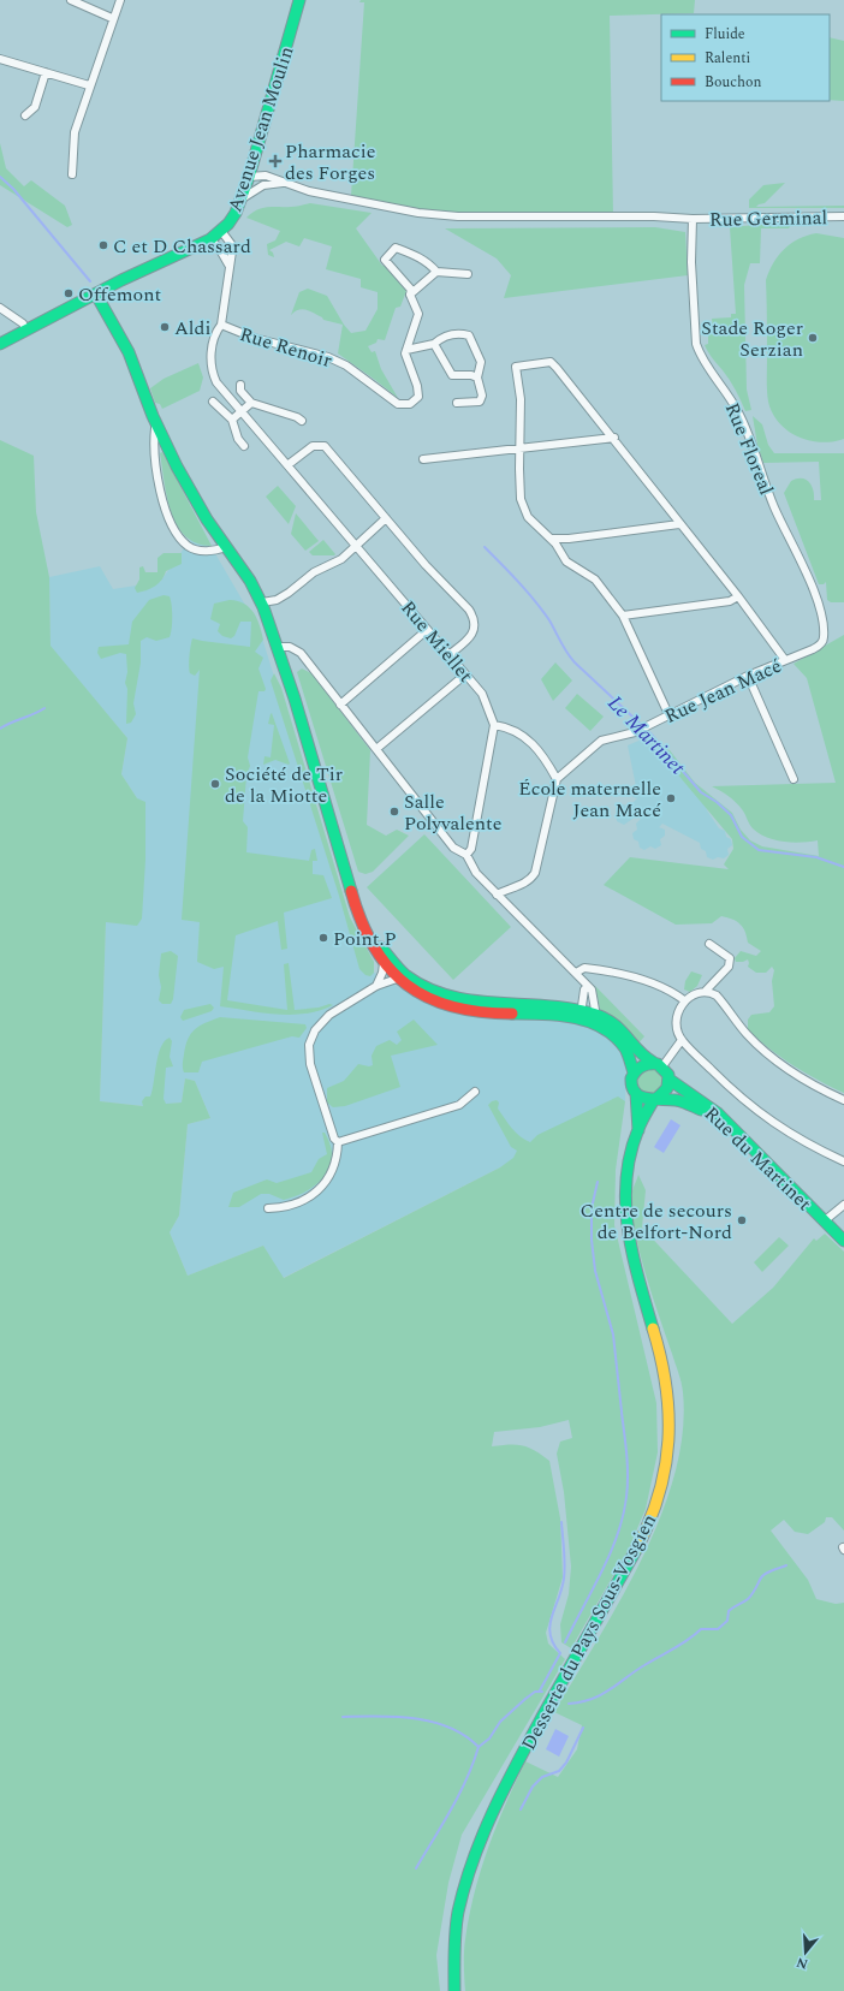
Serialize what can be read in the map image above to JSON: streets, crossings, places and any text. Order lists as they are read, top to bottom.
{
  "streets": {
    "main road": ["Avenue Jean Moulin", "Rue du Martinet", "Desserte du Pays Sous-Vosgien"],
    "street": [
      "Rue Germinal",
      "Rue Renoir",
      "Rue Floreal",
      "Rue Miellet",
      "Rue Jean Macé"
    ]
  },
  "crossings": [
    ["Avenue Jean Moulin", "Rue Germinal"],
    ["Avenue Jean Moulin", "Rue Renoir"],
    ["Rue Germinal", "Rue Floreal"],
    ["Rue Renoir", "Rue Miellet"],
    ["Rue Floreal", "Rue Jean Macé"],
    ["Rue du Martinet", "Desserte du Pays Sous-Vosgien"]
  ],
  "water": ["Le Martinet"],
  "places": {
    "health": ["Pharmacie des Forges"],
    "other": [
      "C et D Chassard",
      "Offemont",
      "Aldi",
      "Stade Roger Serzian",
      "Société de Tir de la Miotte",
      "École maternelle Jean Macé",
      "Salle Polyvalente",
      "Point.P",
      "Centre de secours de Belfort-Nord"
    ]
  },
  "legend": ["Fluide", "Ralenti", "Bouchon"],
  "north": "bottom"
}
